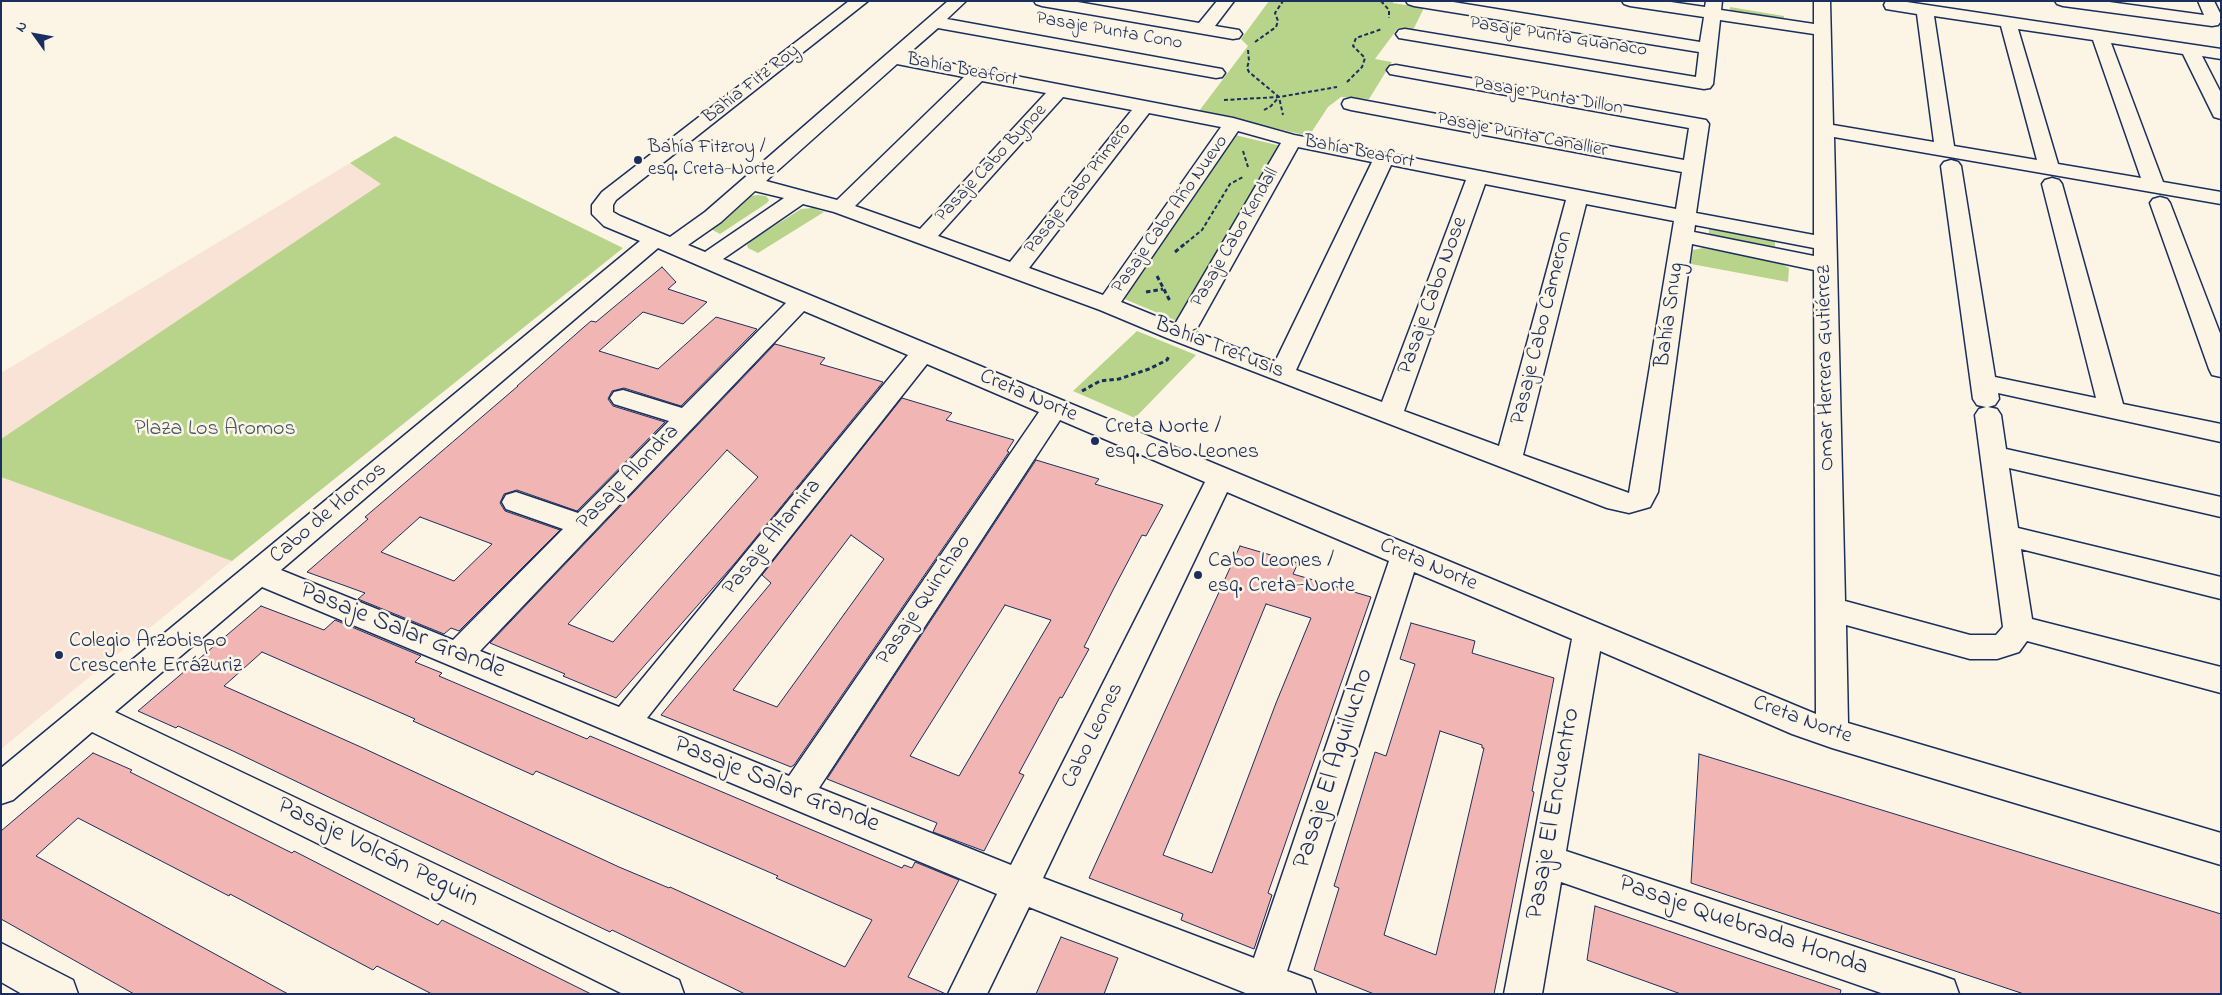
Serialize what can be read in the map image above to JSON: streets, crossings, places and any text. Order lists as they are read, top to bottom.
{
  "streets": {
    "street": [
      "Pasaje Punta Cono",
      "Pasaje Punta Guanaco",
      "Bahía Beafort",
      "Bahía Fitz Roy",
      "Pasaje Punta Dillon",
      "Pasaje Punta Canallier",
      "Pasaje Cabo Bynoe",
      "Pasaje Cabo Primero",
      "Pasaje Cabo Año Nuevo",
      "Pasaje Cabo Kendall",
      "Pasaje Cabo Nose",
      "Bahía Snug",
      "Pasaje Cabo Cameron",
      "Bahía Trefusis",
      "Omar Herrera Gutiérrez",
      "Creta Norte",
      "Pasaje Alondra",
      "Cabo de Hornos",
      "Pasaje Altamira",
      "Pasaje Quinchao",
      "Pasaje Salar Grande",
      "Cabo Leones",
      "Pasaje El Aguilucho",
      "Pasaje El Encuentro",
      "Pasaje Volcán Peguin",
      "Pasaje Quebrada Honda"
    ]
  },
  "crossings": [
    ["Pasaje Punta Cono", "Cabo de Hornos"],
    ["Bahía Beafort", "Pasaje Cabo Bynoe"],
    ["Bahía Beafort", "Pasaje Cabo Primero"],
    ["Bahía Beafort", "Pasaje Cabo Año Nuevo"],
    ["Bahía Beafort", "Pasaje Cabo Kendall"],
    ["Bahía Beafort", "Pasaje Cabo Nose"],
    ["Bahía Beafort", "Bahía Snug"],
    ["Bahía Beafort", "Pasaje Cabo Cameron"],
    ["Bahía Beafort", "Omar Herrera Gutiérrez"],
    ["Bahía Beafort", "Cabo de Hornos"],
    ["Bahía Fitz Roy", "Creta Norte"],
    ["Pasaje Punta Dillon", "Bahía Snug"],
    ["Pasaje Punta Canallier", "Bahía Snug"],
    ["Pasaje Cabo Bynoe", "Bahía Trefusis"],
    ["Pasaje Cabo Primero", "Bahía Trefusis"],
    ["Pasaje Cabo Año Nuevo", "Bahía Trefusis"],
    ["Pasaje Cabo Kendall", "Bahía Trefusis"],
    ["Pasaje Cabo Nose", "Bahía Trefusis"],
    ["Bahía Snug", "Bahía Trefusis"],
    ["Pasaje Cabo Cameron", "Bahía Trefusis"],
    ["Bahía Trefusis", "Cabo de Hornos"],
    ["Omar Herrera Gutiérrez", "Creta Norte"],
    ["Creta Norte", "Pasaje Alondra"],
    ["Creta Norte", "Cabo de Hornos"],
    ["Creta Norte", "Pasaje Altamira"],
    ["Creta Norte", "Pasaje Quinchao"],
    ["Creta Norte", "Cabo Leones"],
    ["Creta Norte", "Pasaje El Aguilucho"],
    ["Creta Norte", "Pasaje El Encuentro"],
    ["Pasaje Alondra", "Pasaje Salar Grande"],
    ["Cabo de Hornos", "Pasaje Salar Grande"],
    ["Cabo de Hornos", "Pasaje Volcán Peguin"],
    ["Pasaje Altamira", "Pasaje Salar Grande"],
    ["Pasaje Quinchao", "Pasaje Salar Grande"],
    ["Pasaje Salar Grande", "Cabo Leones"],
    ["Pasaje Salar Grande", "Pasaje El Aguilucho"],
    ["Pasaje El Encuentro", "Pasaje Quebrada Honda"]
  ],
  "parks": ["Plaza Los Aromos"],
  "places": [
    "Bahía Fitzroy / esq. Creta-Norte",
    "Creta Norte / esq. Cabo Leones",
    "Cabo Leones / esq. Creta-Norte",
    "Colegio Arzobispo Crescente Errázuriz"
  ],
  "north": "top left"
}
